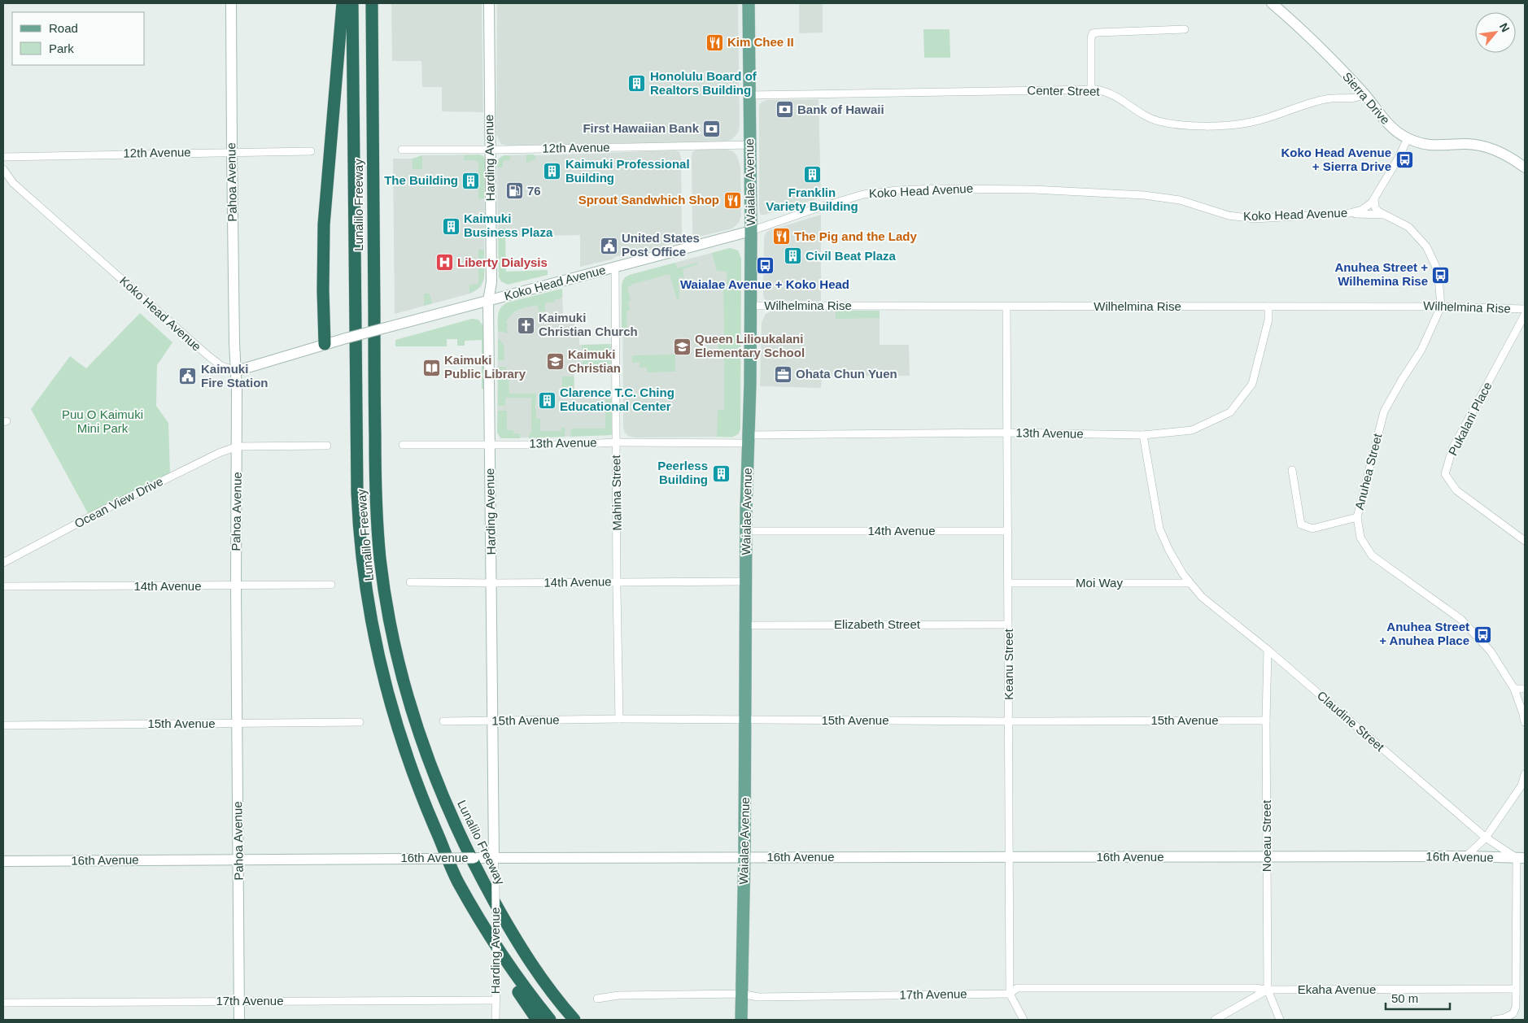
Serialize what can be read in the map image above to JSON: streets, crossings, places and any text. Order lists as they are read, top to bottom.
{
  "streets": {
    "highway": ["Lunalilo Freeway"],
    "main road": ["Waialae Avenue"],
    "street": [
      "Center Street",
      "Sierra Drive",
      "12th Avenue",
      "Harding Avenue",
      "Pahoa Avenue",
      "Koko Head Avenue",
      "Wilhelmina Rise",
      "Pukalani Place",
      "13th Avenue",
      "Anuhea Street",
      "Mahina Street",
      "Ocean View Drive",
      "14th Avenue",
      "Moi Way",
      "Elizabeth Street",
      "Keanu Street",
      "15th Avenue",
      "Claudine Street",
      "Noeau Street",
      "16th Avenue",
      "Ekaha Avenue",
      "17th Avenue"
    ]
  },
  "crossings": [
    ["Center Street", "Sierra Drive"],
    ["Center Street", "Waialae Avenue"],
    ["Sierra Drive", "Koko Head Avenue"],
    ["12th Avenue", "Harding Avenue"],
    ["12th Avenue", "Pahoa Avenue"],
    ["12th Avenue", "Waialae Avenue"],
    ["Harding Avenue", "Koko Head Avenue"],
    ["Harding Avenue", "13th Avenue"],
    ["Harding Avenue", "14th Avenue"],
    ["Harding Avenue", "15th Avenue"],
    ["Harding Avenue", "16th Avenue"],
    ["Harding Avenue", "17th Avenue"],
    ["Pahoa Avenue", "Koko Head Avenue"],
    ["Pahoa Avenue", "Ocean View Drive"],
    ["Pahoa Avenue", "14th Avenue"],
    ["Pahoa Avenue", "15th Avenue"],
    ["Pahoa Avenue", "16th Avenue"],
    ["Pahoa Avenue", "17th Avenue"],
    ["Waialae Avenue", "Koko Head Avenue"],
    ["Waialae Avenue", "Wilhelmina Rise"],
    ["Waialae Avenue", "13th Avenue"],
    ["Waialae Avenue", "14th Avenue"],
    ["Waialae Avenue", "Elizabeth Street"],
    ["Waialae Avenue", "15th Avenue"],
    ["Waialae Avenue", "16th Avenue"],
    ["Waialae Avenue", "17th Avenue"],
    ["Koko Head Avenue", "Anuhea Street"],
    ["Koko Head Avenue", "Mahina Street"],
    ["Wilhelmina Rise", "13th Avenue"],
    ["Wilhelmina Rise", "Anuhea Street"],
    ["Wilhelmina Rise", "Keanu Street"],
    ["13th Avenue", "Mahina Street"],
    ["13th Avenue", "Keanu Street"],
    ["13th Avenue", "Claudine Street"],
    ["Mahina Street", "14th Avenue"],
    ["Mahina Street", "15th Avenue"],
    ["14th Avenue", "Keanu Street"],
    ["Moi Way", "Keanu Street"],
    ["Moi Way", "Claudine Street"],
    ["Elizabeth Street", "Keanu Street"],
    ["Keanu Street", "15th Avenue"],
    ["Keanu Street", "16th Avenue"],
    ["Keanu Street", "17th Avenue"],
    ["15th Avenue", "Noeau Street"],
    ["Claudine Street", "Noeau Street"],
    ["Claudine Street", "16th Avenue"],
    ["Noeau Street", "16th Avenue"],
    ["Noeau Street", "Ekaha Avenue"],
    ["Noeau Street", "17th Avenue"],
    ["Ekaha Avenue", "17th Avenue"]
  ],
  "parks": ["Puu O Kaimuki Mini Park"],
  "places": {
    "restaurant": ["Kim Chee II", "Sprout Sandwhich Shop", "The Pig and the Lady"],
    "building": [
      "Honolulu Board of Realtors Building",
      "Kaimuki Professional Building",
      "Franklin Variety Building",
      "The Building",
      "Kaimuki Business Plaza",
      "Civil Beat Plaza",
      "Clarence T.C. Ching Educational Center",
      "Peerless Building"
    ],
    "bank": ["Bank of Hawaii", "First Hawaiian Bank"],
    "bus stop": [
      "Koko Head Avenue + Sierra Drive",
      "Waialae Avenue + Koko Head",
      "Anuhea Street + Wilhemina Rise",
      "Anuhea Street + Anuhea Place"
    ],
    "fuel station": ["76"],
    "public building": ["United States Post Office", "Kaimuki Fire Station"],
    "hospital": ["Liberty Dialysis"],
    "church": ["Kaimuki Christian Church"],
    "school or university": ["Queen Lilioukalani Elementary School", "Kaimuki Christian"],
    "library": ["Kaimuki Public Library"],
    "office": ["Ohata Chun Yuen"]
  },
  "legend": ["Road", "Park"],
  "scale_bar": "50 m",
  "north": "top right"
}
